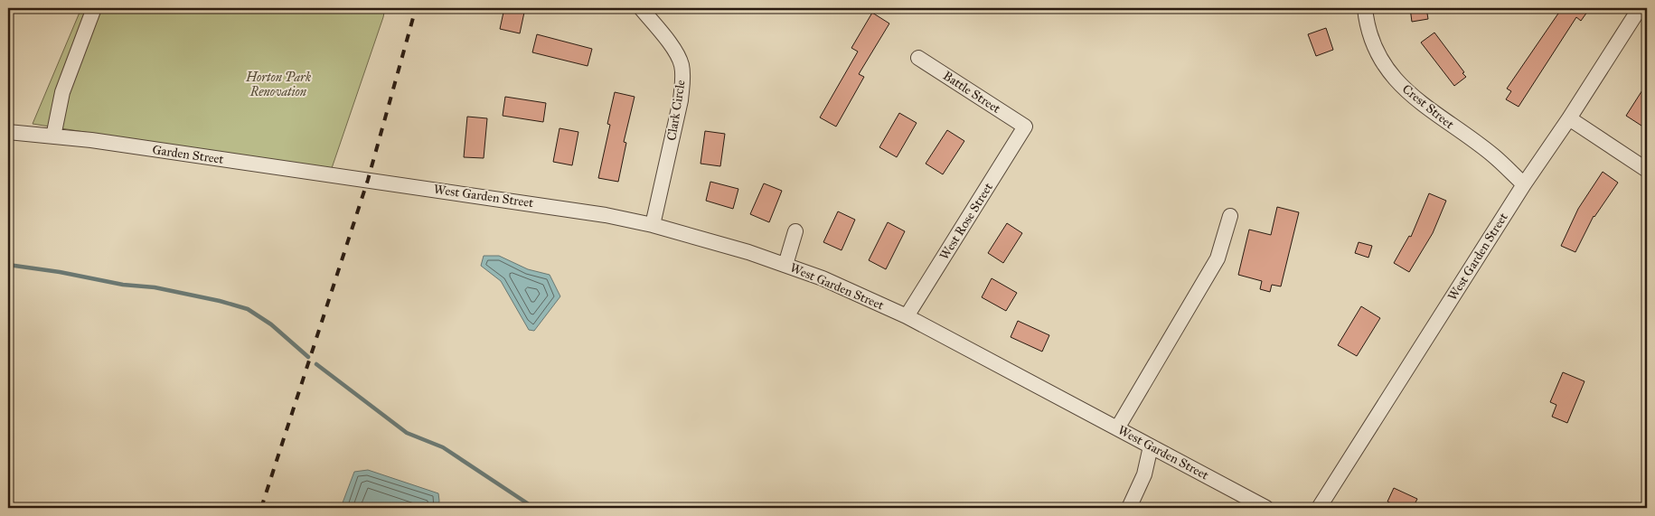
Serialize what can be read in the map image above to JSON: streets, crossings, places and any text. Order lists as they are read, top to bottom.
{
  "streets": {
    "street": [
      "Battle Street",
      "Crest Street",
      "Clark Circle",
      "Garden Street",
      "West Garden Street",
      "West Rose Street"
    ]
  },
  "crossings": [
    ["Battle Street", "West Rose Street"],
    ["Crest Street", "West Garden Street"],
    ["Clark Circle", "West Garden Street"],
    ["Garden Street", "West Garden Street"],
    ["West Garden Street", "West Rose Street"]
  ],
  "parks": ["Horton Park Renovation"]
}
